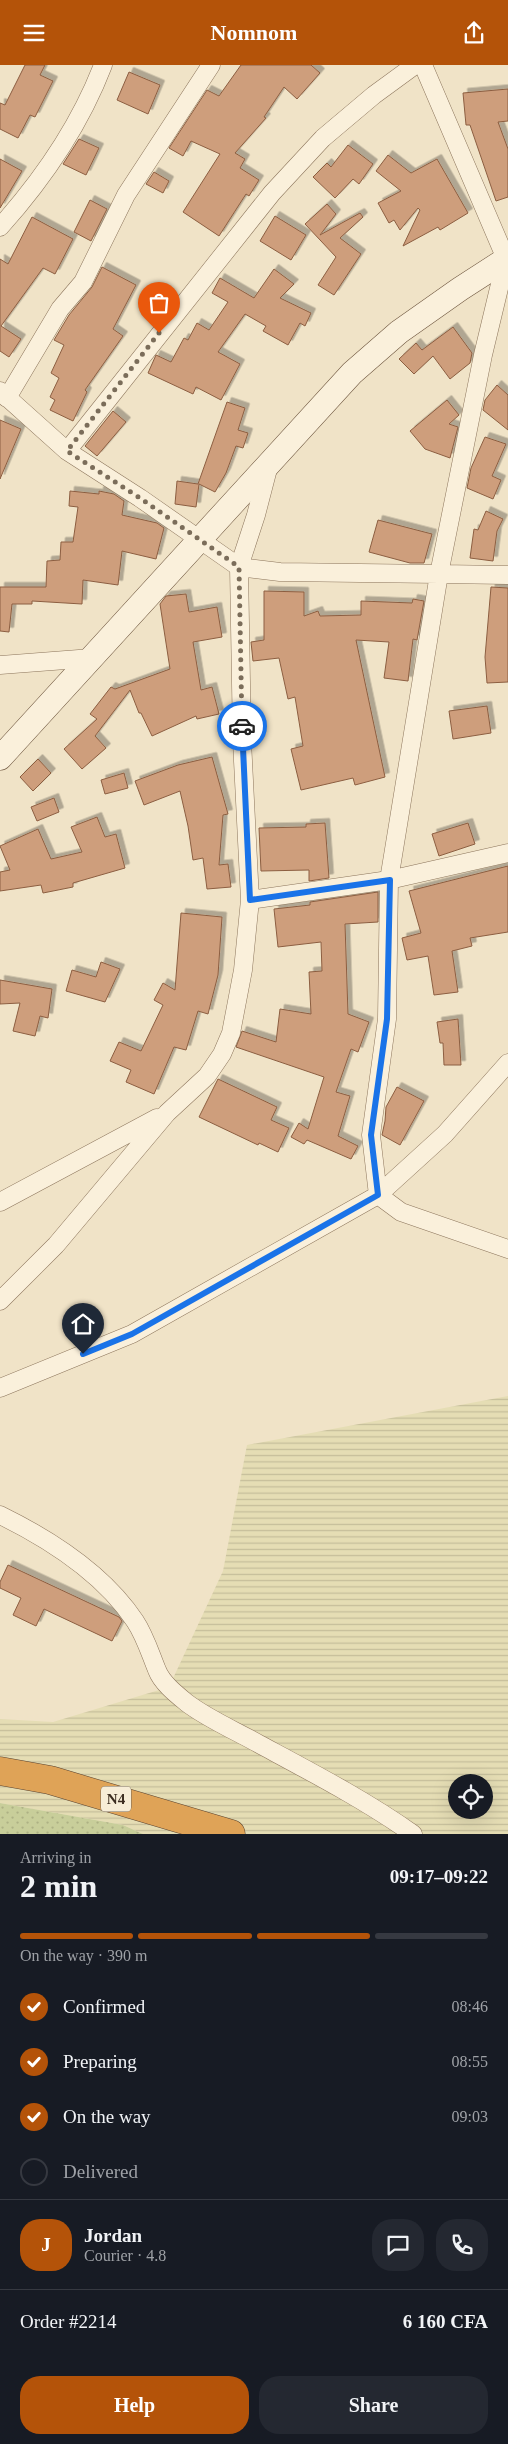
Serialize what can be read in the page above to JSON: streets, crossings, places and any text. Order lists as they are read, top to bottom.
{
  "streets": {
    "highway": ["N4"]
  },
  "page": {
    "header": "Nomnom",
    "heading": ["2 min", "Arriving in", "09:17–09:22"],
    "panel": [
      "Jordan",
      "Courier · 4.8",
      "Order #2214",
      "6 160 CFA"
    ],
    "bar": "On the way · 390 m",
    "list": [
      ["Confirmed", "08:46"],
      ["Preparing", "08:55"],
      ["On the way", "09:03"],
      "Delivered"
    ],
    "round": "J",
    "buttons": ["Help", "Share"]
  }
}
